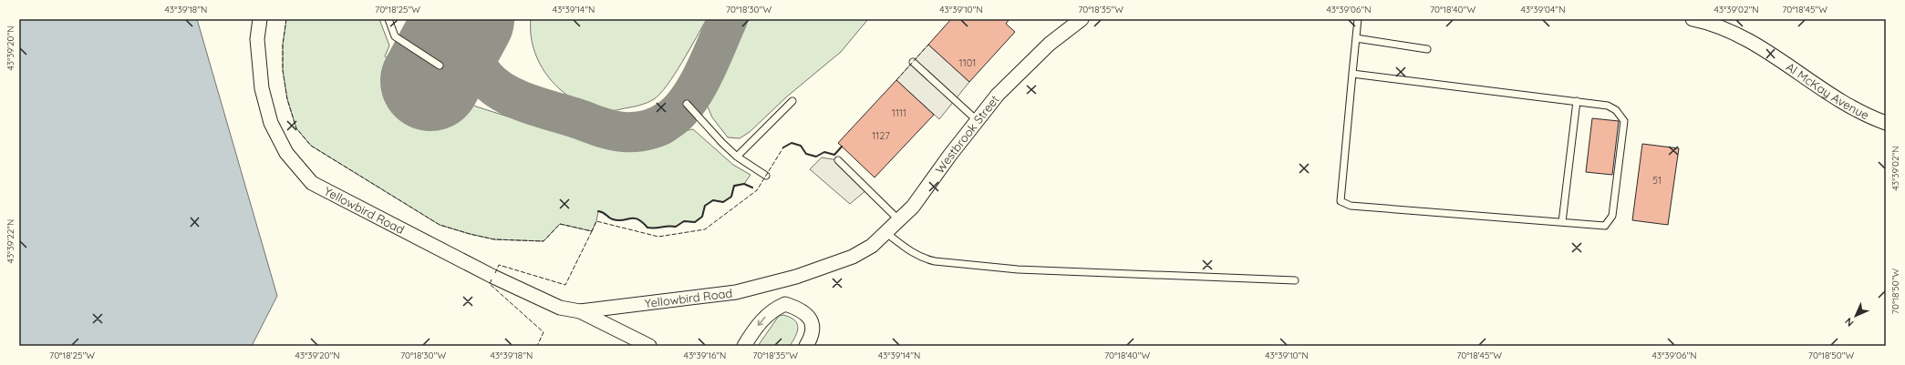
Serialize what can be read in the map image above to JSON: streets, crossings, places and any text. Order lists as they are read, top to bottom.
{
  "streets": {
    "street": ["Al McKay Avenue", "Westbrook Street", "Yellowbird Road"]
  },
  "crossings": [
    ["Westbrook Street", "Yellowbird Road"]
  ],
  "house_numbers": [
    "1101",
    "1111",
    "1127",
    "51"
  ],
  "north": "bottom left",
  "coordinates": [
    "43°39'18\"N",
    "70°18'25\"W",
    "43°39'14\"N",
    "70°18'30\"W",
    "43°39'10\"N",
    "70°18'35\"W",
    "43°39'06\"N",
    "70°18'40\"W",
    "43°39'04\"N",
    "43°39'02\"N",
    "70°18'45\"W",
    "43°39'20\"N",
    "43°39'22\"N",
    "70°18'50\"W",
    "43°39'16\"N"
  ]
}
